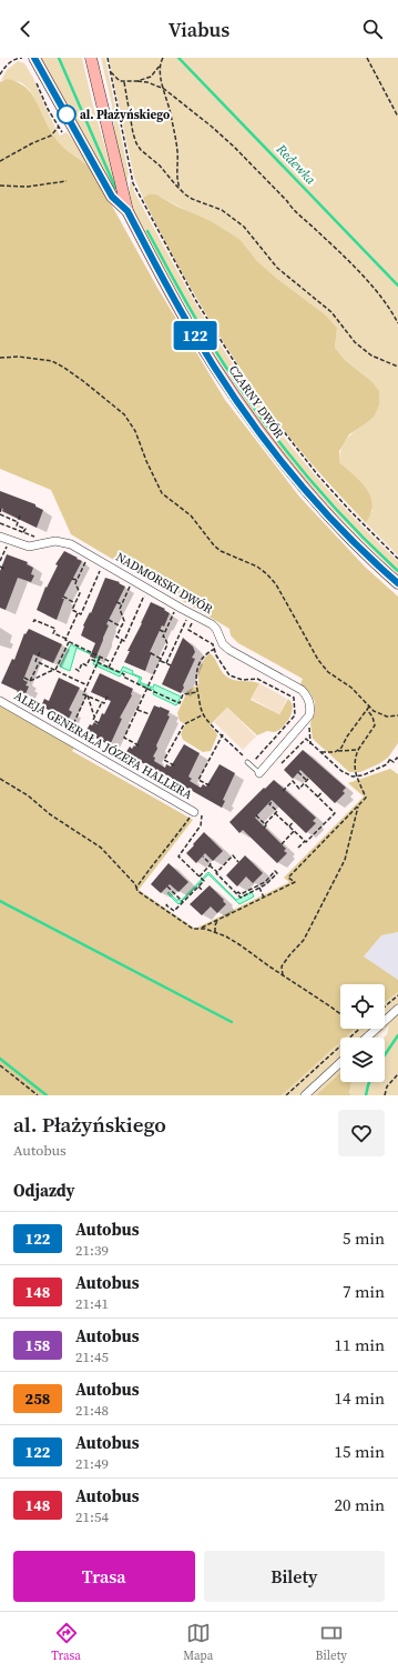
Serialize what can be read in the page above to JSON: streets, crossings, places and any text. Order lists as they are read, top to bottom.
{
  "streets": {
    "main road": ["CZARNY DWÓR"],
    "street": ["NADMORSKI DWÓR", "ALEJA GENERAŁA JÓZEFA HALLERA"]
  },
  "water": ["Redewka"],
  "places": ["al. Płażyńskiego"],
  "lines": ["bus line 122"],
  "page": {
    "header": "Viabus",
    "on_map": "122",
    "heading": [
      ["al. Płażyńskiego", "Autobus"],
      "Odjazdy"
    ],
    "list": [
      {
        "mark": "122",
        "name": "Autobus",
        "note": "21:39",
        "value": "5 min"
      },
      {
        "mark": "148",
        "name": "Autobus",
        "note": "21:41",
        "value": "7 min"
      },
      {
        "mark": "158",
        "name": "Autobus",
        "note": "21:45",
        "value": "11 min"
      },
      {
        "mark": "258",
        "name": "Autobus",
        "note": "21:48",
        "value": "14 min"
      },
      {
        "mark": "122",
        "name": "Autobus",
        "note": "21:49",
        "value": "15 min"
      },
      {
        "mark": "148",
        "name": "Autobus",
        "note": "21:54",
        "value": "20 min"
      }
    ],
    "buttons": ["Trasa", "Bilety"],
    "tabs": ["Trasa", "Mapa", "Bilety"]
  }
}
